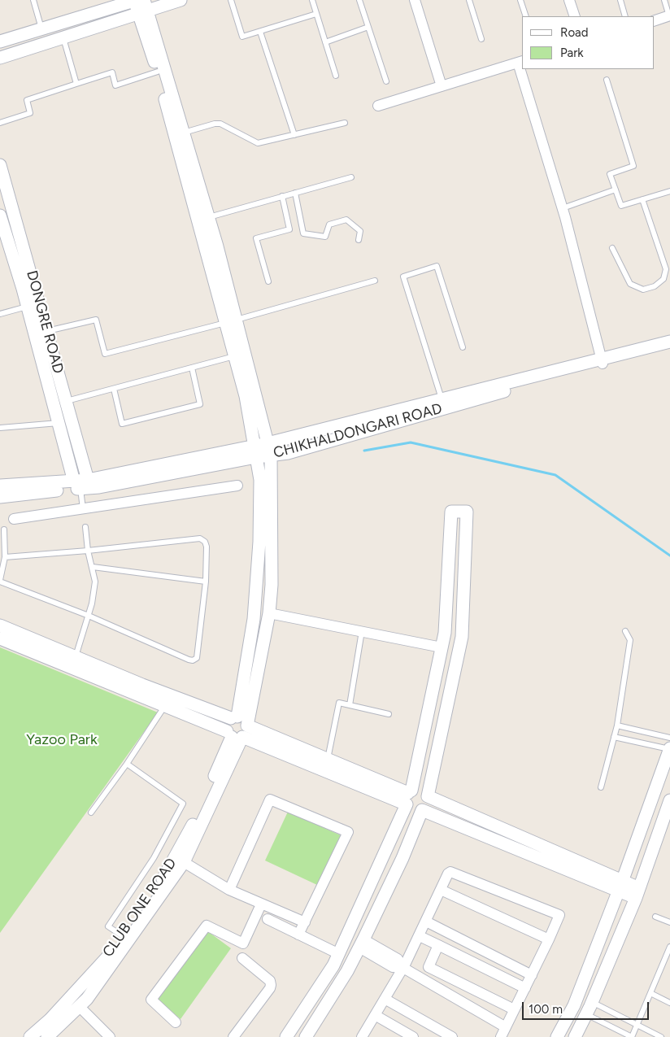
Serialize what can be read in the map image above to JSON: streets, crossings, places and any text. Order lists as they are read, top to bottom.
{
  "streets": {
    "street": ["DONGRE ROAD", "CHIKHALDONGARI ROAD", "CLUB ONE ROAD"]
  },
  "crossings": [
    ["DONGRE ROAD", "CHIKHALDONGARI ROAD"],
    ["CHIKHALDONGARI ROAD", "CLUB ONE ROAD"]
  ],
  "parks": ["Yazoo Park"],
  "legend": ["Road", "Park"],
  "scale_bar": "100 m"
}
